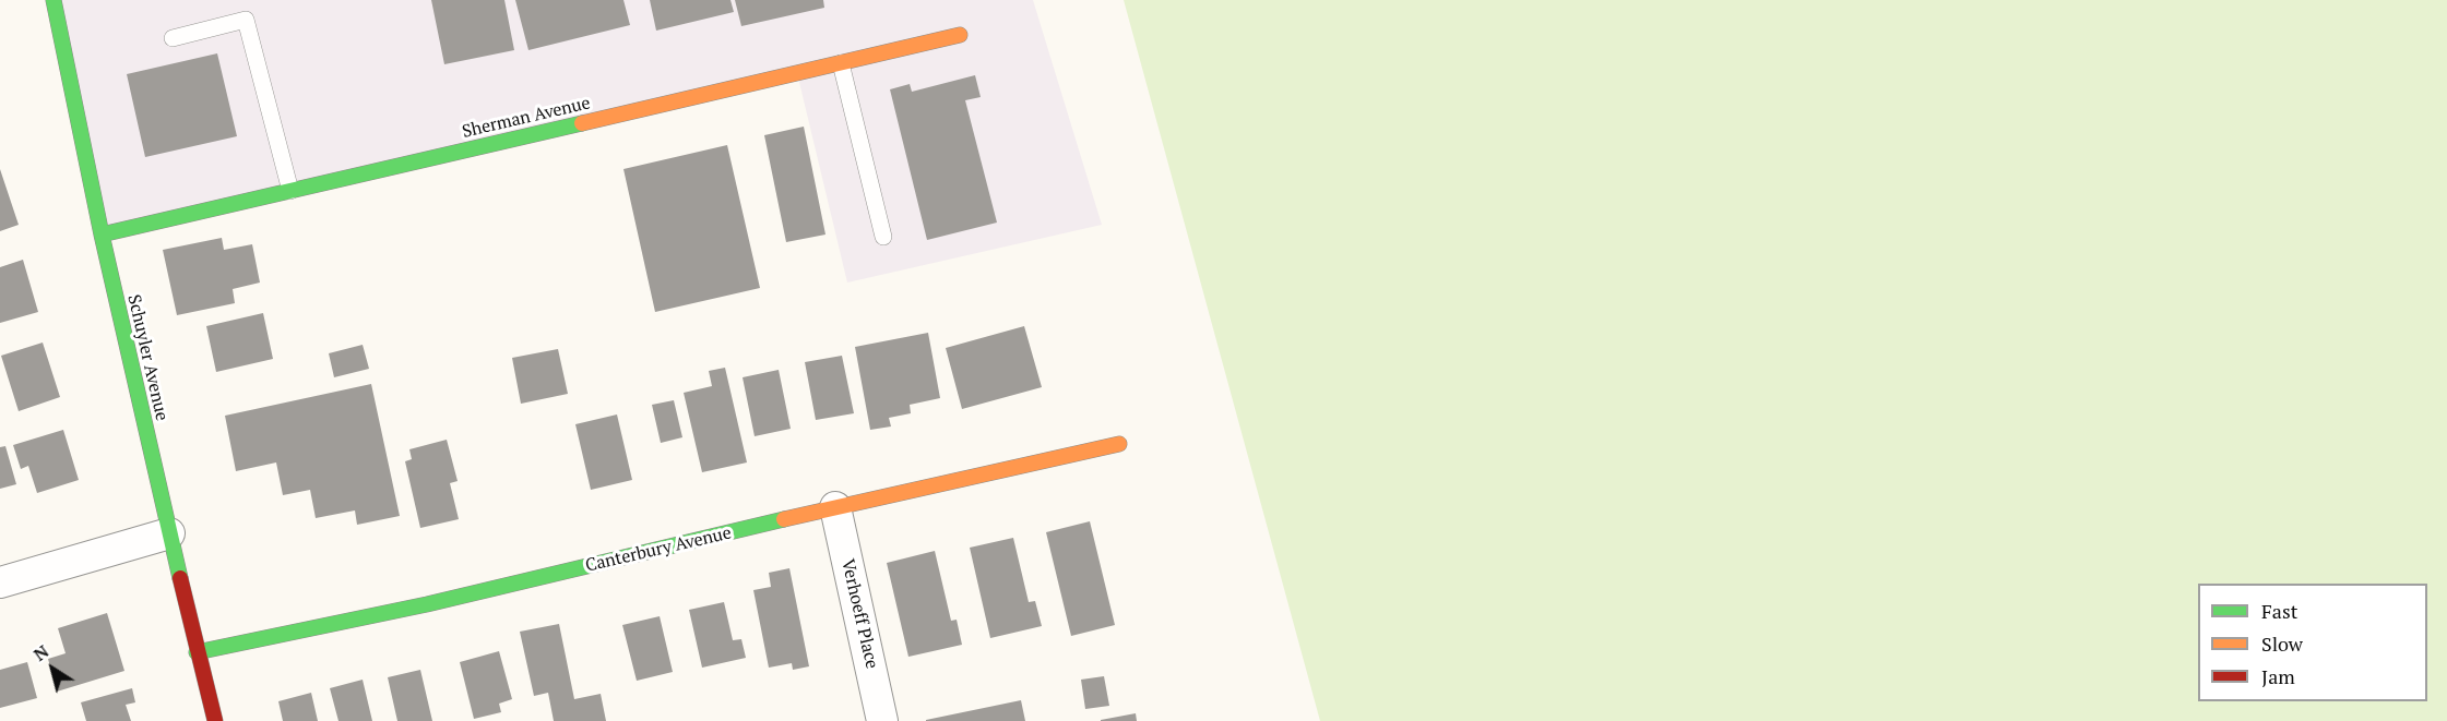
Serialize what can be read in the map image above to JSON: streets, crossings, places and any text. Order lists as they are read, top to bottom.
{
  "streets": {
    "street": [
      "Sherman Avenue",
      "Schuyler Avenue",
      "Canterbury Avenue",
      "Verhoeff Place"
    ]
  },
  "crossings": [
    ["Sherman Avenue", "Schuyler Avenue"],
    ["Schuyler Avenue", "Canterbury Avenue"],
    ["Canterbury Avenue", "Verhoeff Place"]
  ],
  "legend": ["Fast", "Slow", "Jam"],
  "north": "top left"
}
